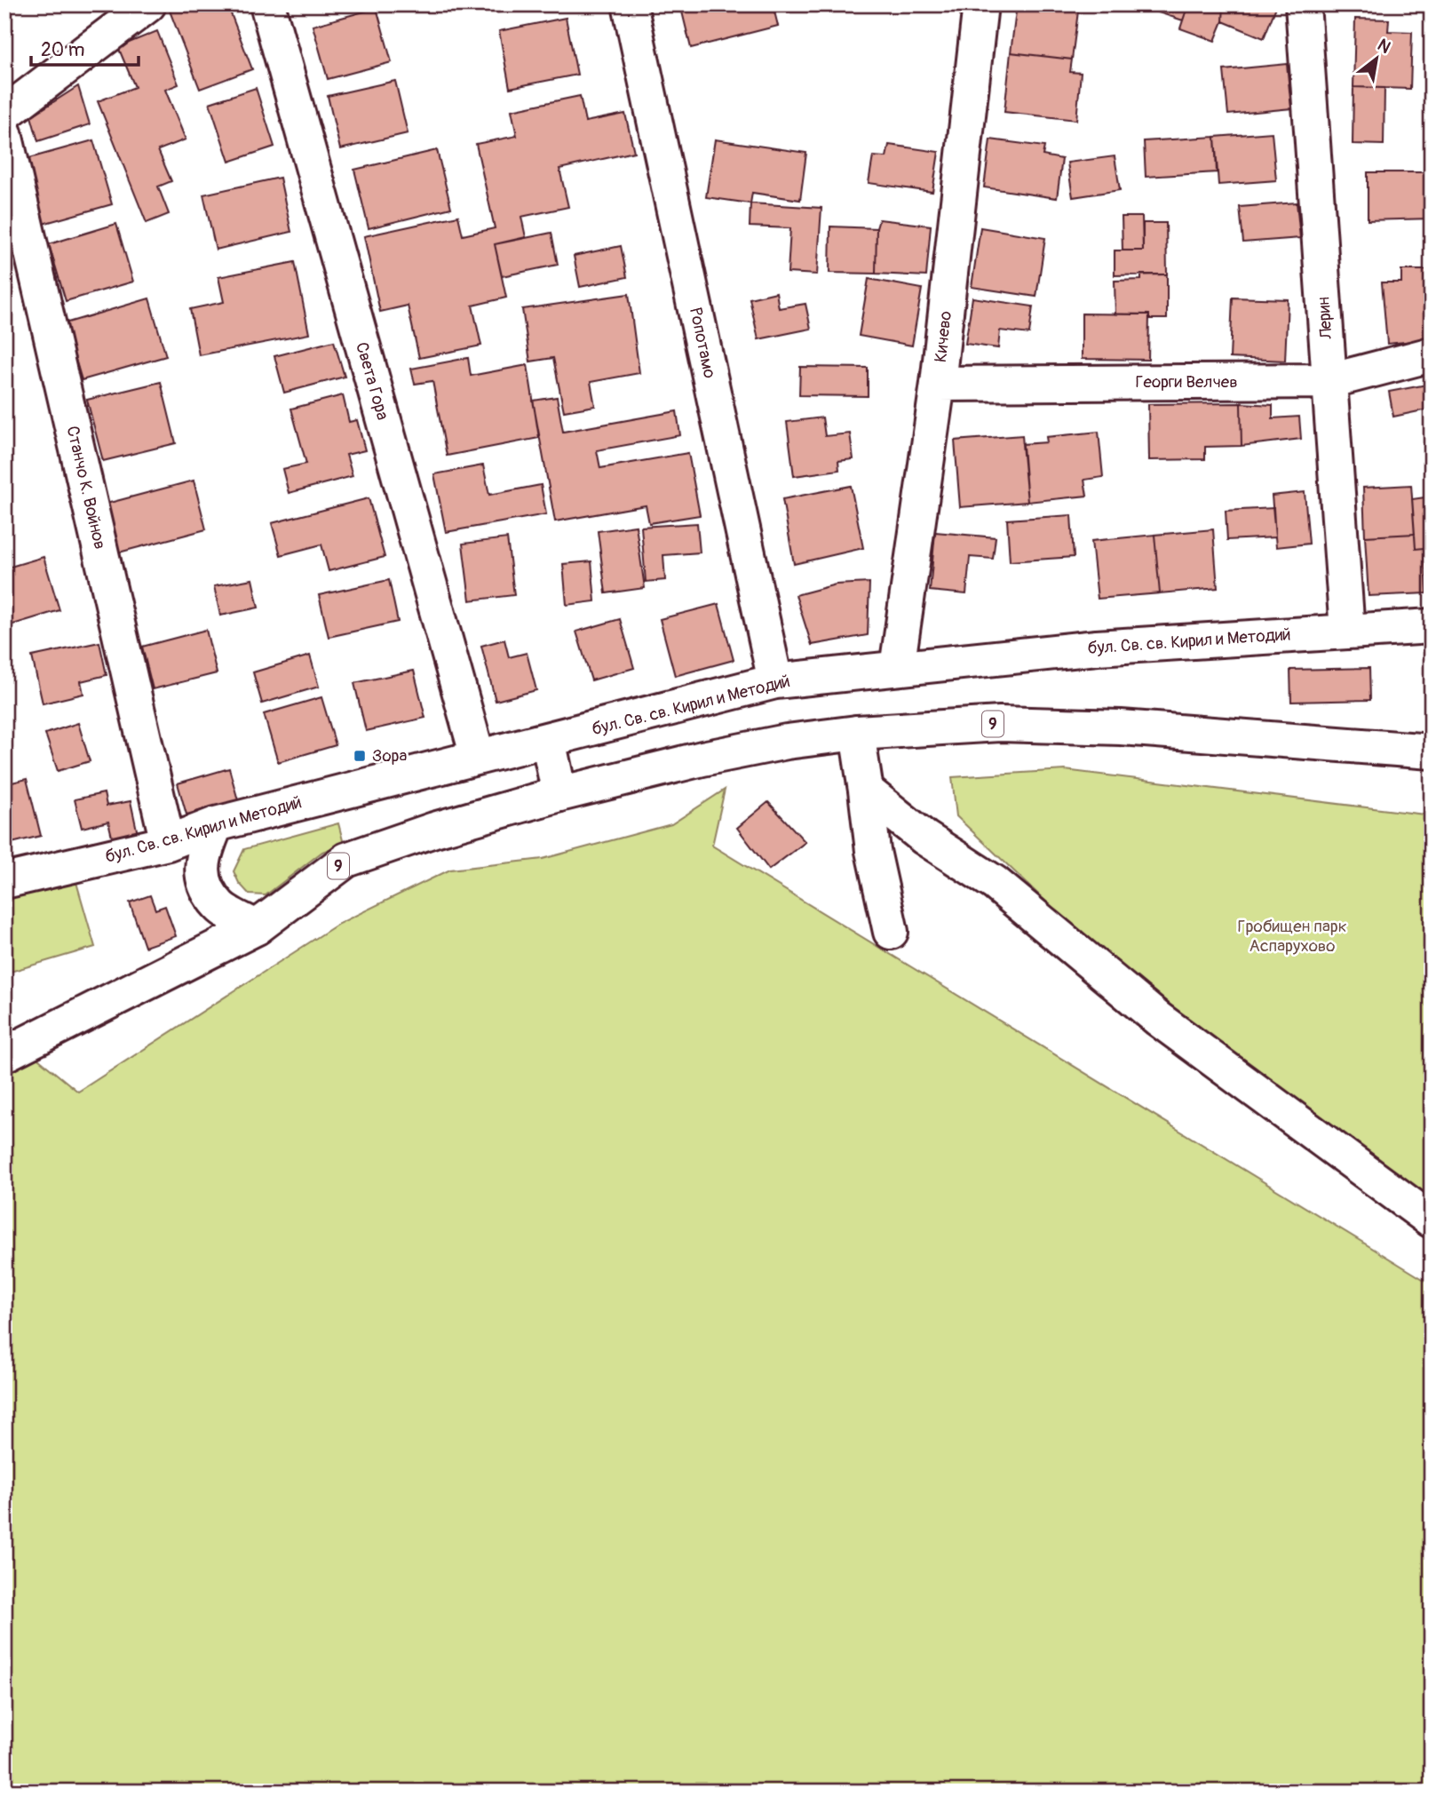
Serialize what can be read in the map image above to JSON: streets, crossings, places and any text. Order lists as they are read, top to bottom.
{
  "streets": {
    "street": [
      "Лерин",
      "Кичево",
      "Ропотамо",
      "Света Гора",
      "Георги Велчев",
      "Станчо К. Войнов",
      "бул. Св. св. Кирил и Методий",
      "9"
    ]
  },
  "crossings": [
    ["Лерин", "Георги Велчев"],
    ["Лерин", "бул. Св. св. Кирил и Методий"],
    ["Кичево", "Георги Велчев"],
    ["Кичево", "бул. Св. св. Кирил и Методий"],
    ["Ропотамо", "бул. Св. св. Кирил и Методий"],
    ["Света Гора", "бул. Св. св. Кирил и Методий"],
    ["Станчо К. Войнов", "бул. Св. св. Кирил и Методий"]
  ],
  "parks": ["Гробищен парк Аспарухово"],
  "places": {
    "transit": ["Зора"]
  },
  "scale_bar": "20 m",
  "north": "top right"
}
